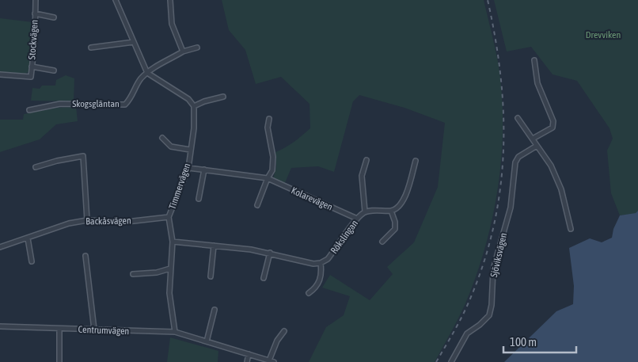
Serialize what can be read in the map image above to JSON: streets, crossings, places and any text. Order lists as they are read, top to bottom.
{
  "streets": {
    "street": [
      "Stockvägen",
      "Skogsgläntan",
      "Timmervägen",
      "Kolarevägen",
      "Backåsvägen",
      "Rökslingan",
      "Sjöviksvägen",
      "Centrumvägen"
    ]
  },
  "crossings": [
    ["Timmervägen", "Kolarevägen"],
    ["Timmervägen", "Backåsvägen"],
    ["Timmervägen", "Centrumvägen"],
    ["Kolarevägen", "Rökslingan"]
  ],
  "parks": ["Drevviken"],
  "scale_bar": "100 m"
}
